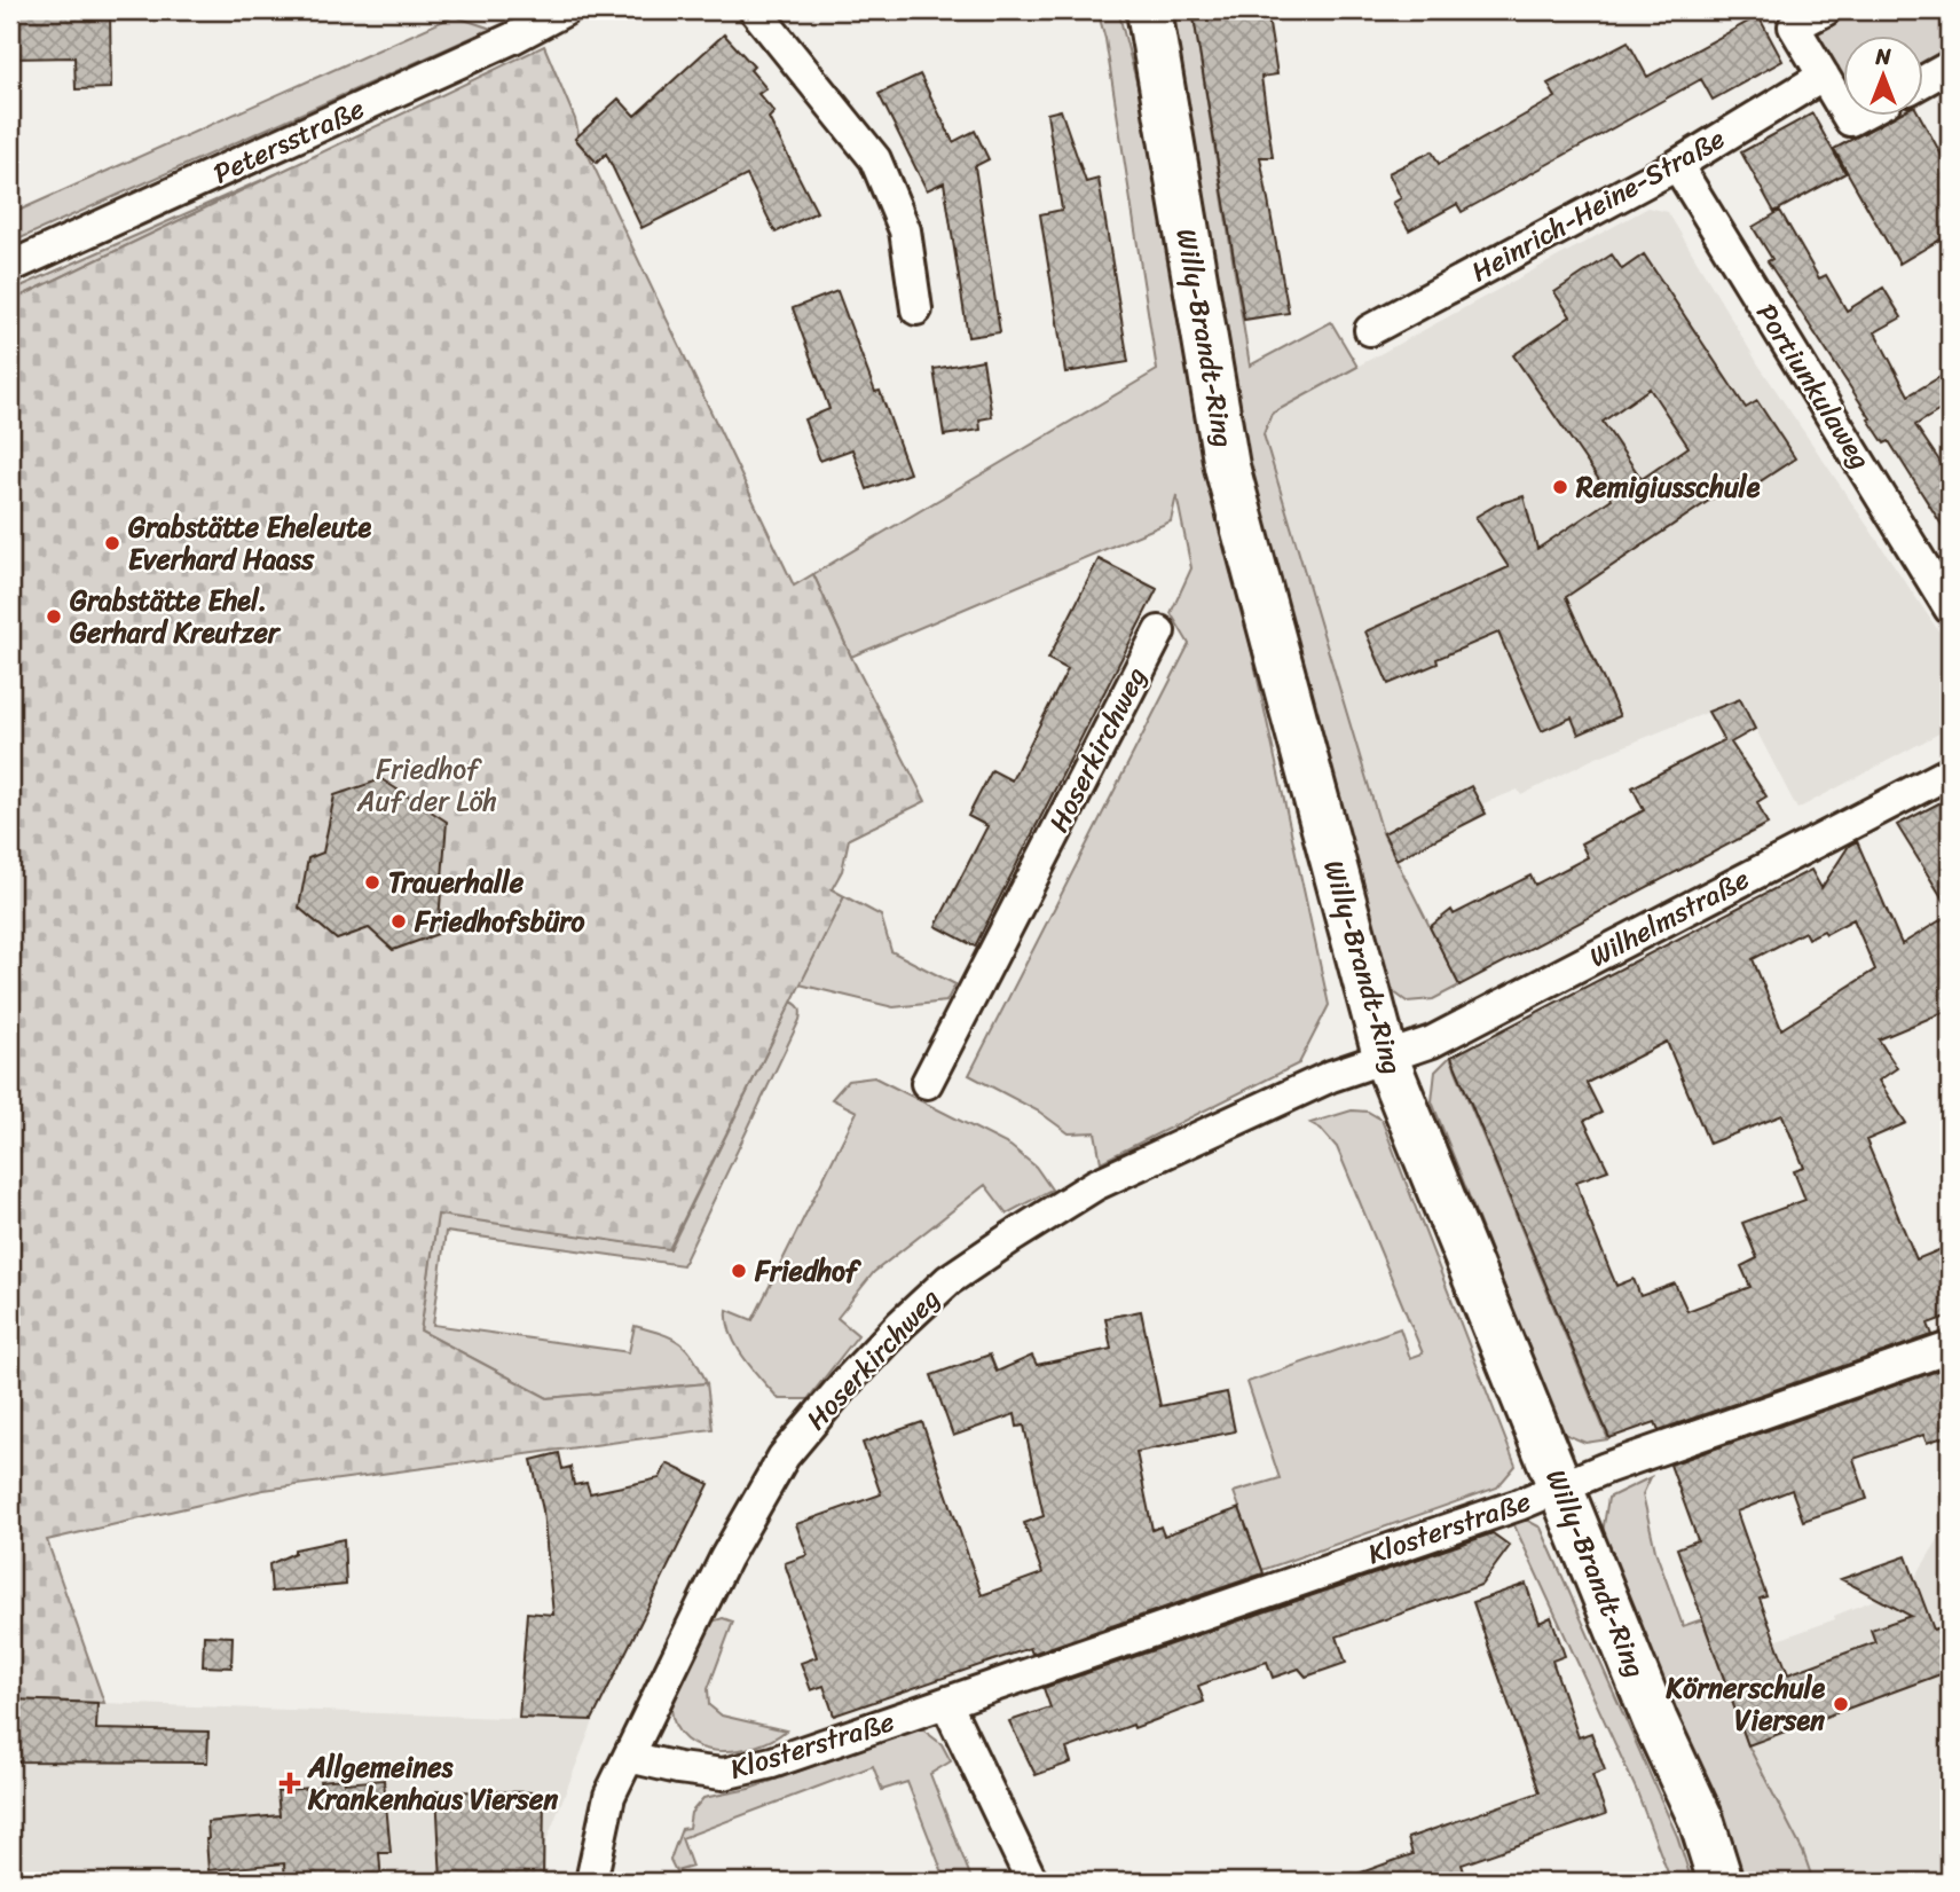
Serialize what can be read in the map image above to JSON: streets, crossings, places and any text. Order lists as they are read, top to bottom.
{
  "streets": {
    "main road": ["Willy-Brandt-Ring"],
    "street": [
      "Petersstraße",
      "Heinrich-Heine-Straße",
      "Portiunkulaweg",
      "Hoserkirchweg",
      "Wilhelmstraße",
      "Klosterstraße"
    ]
  },
  "crossings": [
    ["Heinrich-Heine-Straße", "Portiunkulaweg"],
    ["Willy-Brandt-Ring", "Hoserkirchweg"],
    ["Willy-Brandt-Ring", "Wilhelmstraße"],
    ["Willy-Brandt-Ring", "Klosterstraße"],
    ["Hoserkirchweg", "Wilhelmstraße"],
    ["Hoserkirchweg", "Klosterstraße"]
  ],
  "parks": ["Friedhof Auf der Löh"],
  "places": {
    "other": [
      "Remigiusschule",
      "Grabstätte Eheleute Everhard Haass",
      "Grabstätte Ehel. Gerhard Kreutzer",
      "Trauerhalle",
      "Friedhofsbüro",
      "Friedhof",
      "Körnerschule Viersen"
    ],
    "health": ["Allgemeines Krankenhaus Viersen"]
  },
  "north": "top"
}
